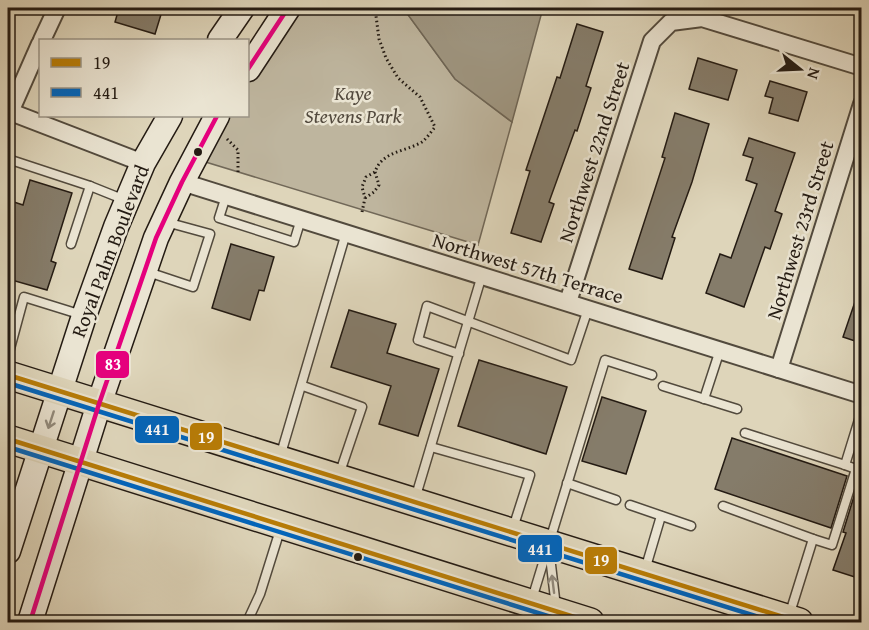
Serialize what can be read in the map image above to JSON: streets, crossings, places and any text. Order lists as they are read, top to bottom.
{
  "streets": {
    "main road": ["Royal Palm Boulevard"],
    "street": ["Northwest 22nd Street", "Northwest 23rd Street", "Northwest 57th Terrace"]
  },
  "crossings": [
    ["Northwest 22nd Street", "Northwest 57th Terrace"],
    ["Northwest 23rd Street", "Northwest 57th Terrace"],
    ["Royal Palm Boulevard", "Northwest 57th Terrace"]
  ],
  "parks": ["Kaye Stevens Park"],
  "lines": ["transit line 83", "transit line 19", "transit line 441"],
  "legend": ["19", "441"],
  "north": "right"
}
